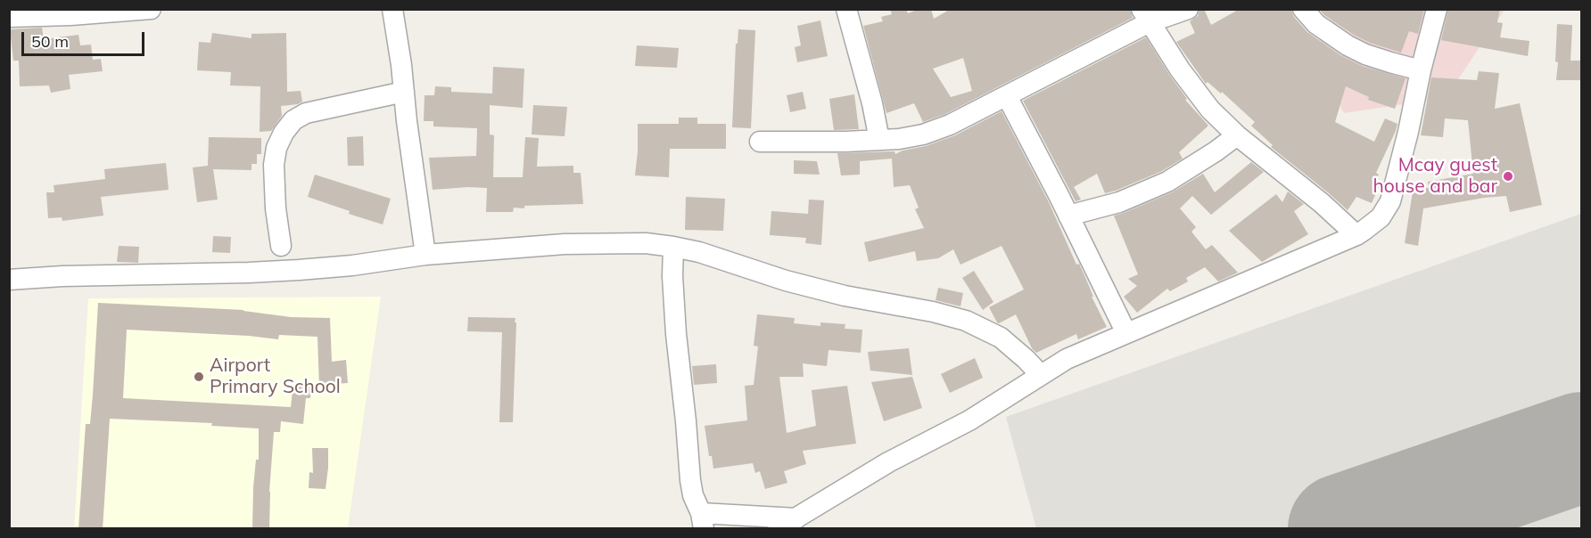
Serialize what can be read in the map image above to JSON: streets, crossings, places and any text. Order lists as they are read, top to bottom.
{
  "places": ["Mcay guest house and bar", "Airport Primary School"],
  "scale_bar": "50 m"
}
